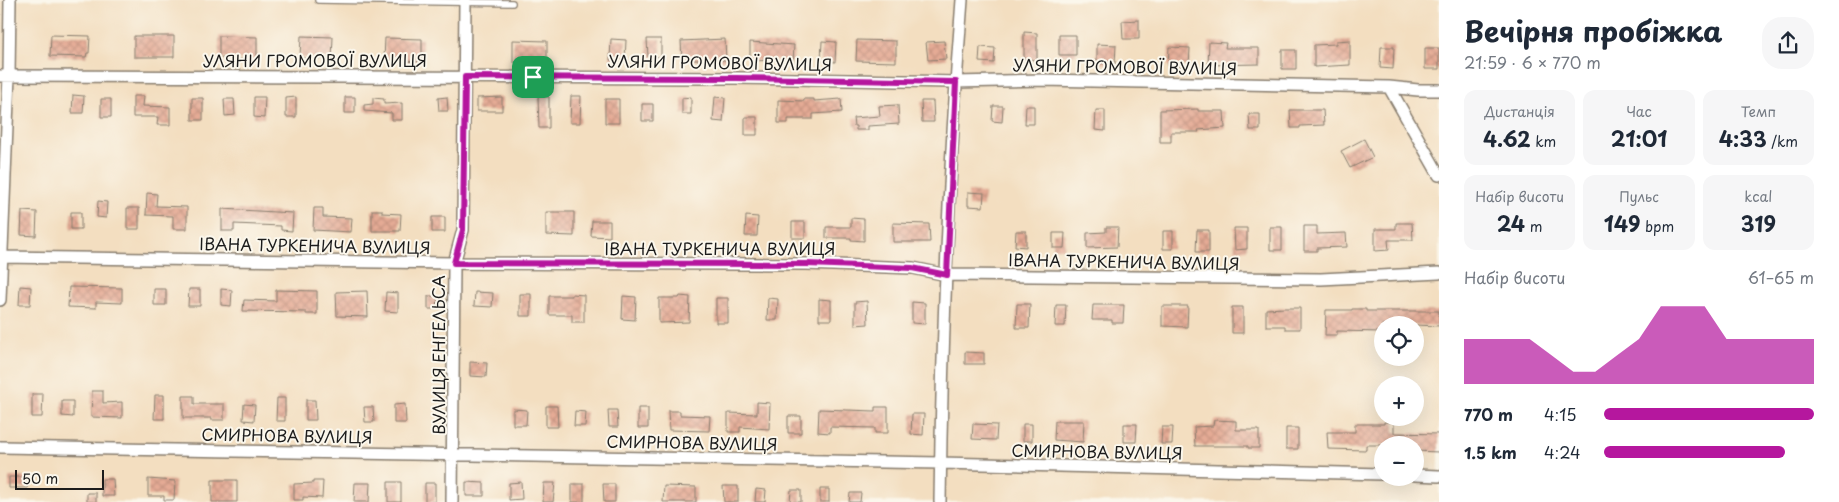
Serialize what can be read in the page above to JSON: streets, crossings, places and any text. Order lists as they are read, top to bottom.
{
  "streets": {
    "street": [
      "УЛЯНИ ГРОМОВОЇ ВУЛИЦЯ",
      "ІВАНА ТУРКЕНИЧА ВУЛИЦЯ",
      "ВУЛИЦЯ ЕНГЕЛЬСА",
      "СМИРНОВА ВУЛИЦЯ"
    ]
  },
  "crossings": [
    ["УЛЯНИ ГРОМОВОЇ ВУЛИЦЯ", "ВУЛИЦЯ ЕНГЕЛЬСА"],
    ["ІВАНА ТУРКЕНИЧА ВУЛИЦЯ", "ВУЛИЦЯ ЕНГЕЛЬСА"],
    ["ВУЛИЦЯ ЕНГЕЛЬСА", "СМИРНОВА ВУЛИЦЯ"]
  ],
  "scale_bar": "50 m",
  "page": {
    "heading": ["Вечірня пробіжка", "21:59 · 6 × 770 m"],
    "stats": [
      ["Дистанція", "4.62 km"],
      ["Час", "21:01"],
      ["Темп", "4:33 /km"],
      ["Набір висоти", "24 m"],
      ["Пульс", "149 bpm"],
      ["kcal", "319"]
    ],
    "chart": ["Набір висоти", "61–65 m"],
    "map_buttons": ["+", "−"],
    "list": [
      {
        "name": "770 m",
        "note": "4:15"
      },
      {
        "name": "1.5 km",
        "note": "4:24"
      }
    ],
    "scale": "50 m"
  }
}
